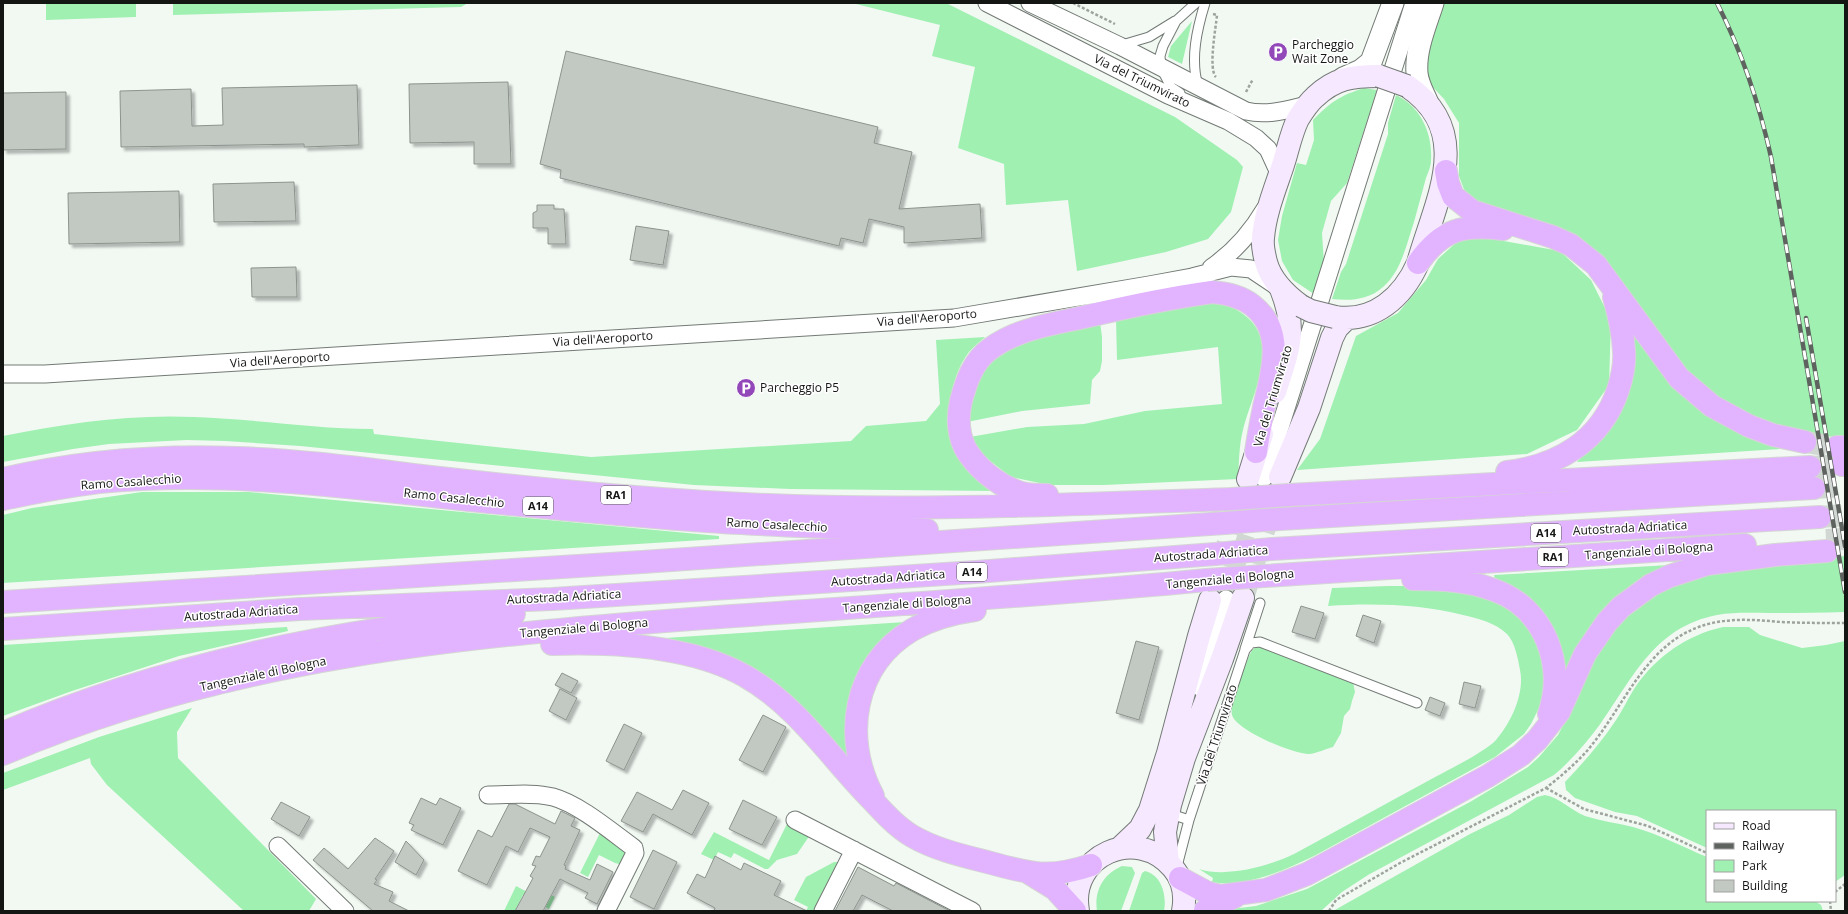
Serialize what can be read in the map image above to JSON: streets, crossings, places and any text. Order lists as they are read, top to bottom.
{
  "streets": {
    "highway": [
      "Ramo Casalecchio",
      "RA1",
      "A14",
      "Autostrada Adriatica",
      "Tangenziale di Bologna"
    ],
    "main road": ["Via del Triumvirato"],
    "street": ["Via dell'Aeroporto"]
  },
  "crossings": [
    ["Via del Triumvirato", "Via dell'Aeroporto"],
    ["Via del Triumvirato", "RA1"],
    ["Via del Triumvirato", "Tangenziale di Bologna"],
    ["Ramo Casalecchio", "A14"],
    ["A14", "Autostrada Adriatica"]
  ],
  "places": {
    "parking": ["Parcheggio Wait Zone", "Parcheggio P5"]
  },
  "legend": [
    "Road",
    "Railway",
    "Park",
    "Building"
  ]
}
